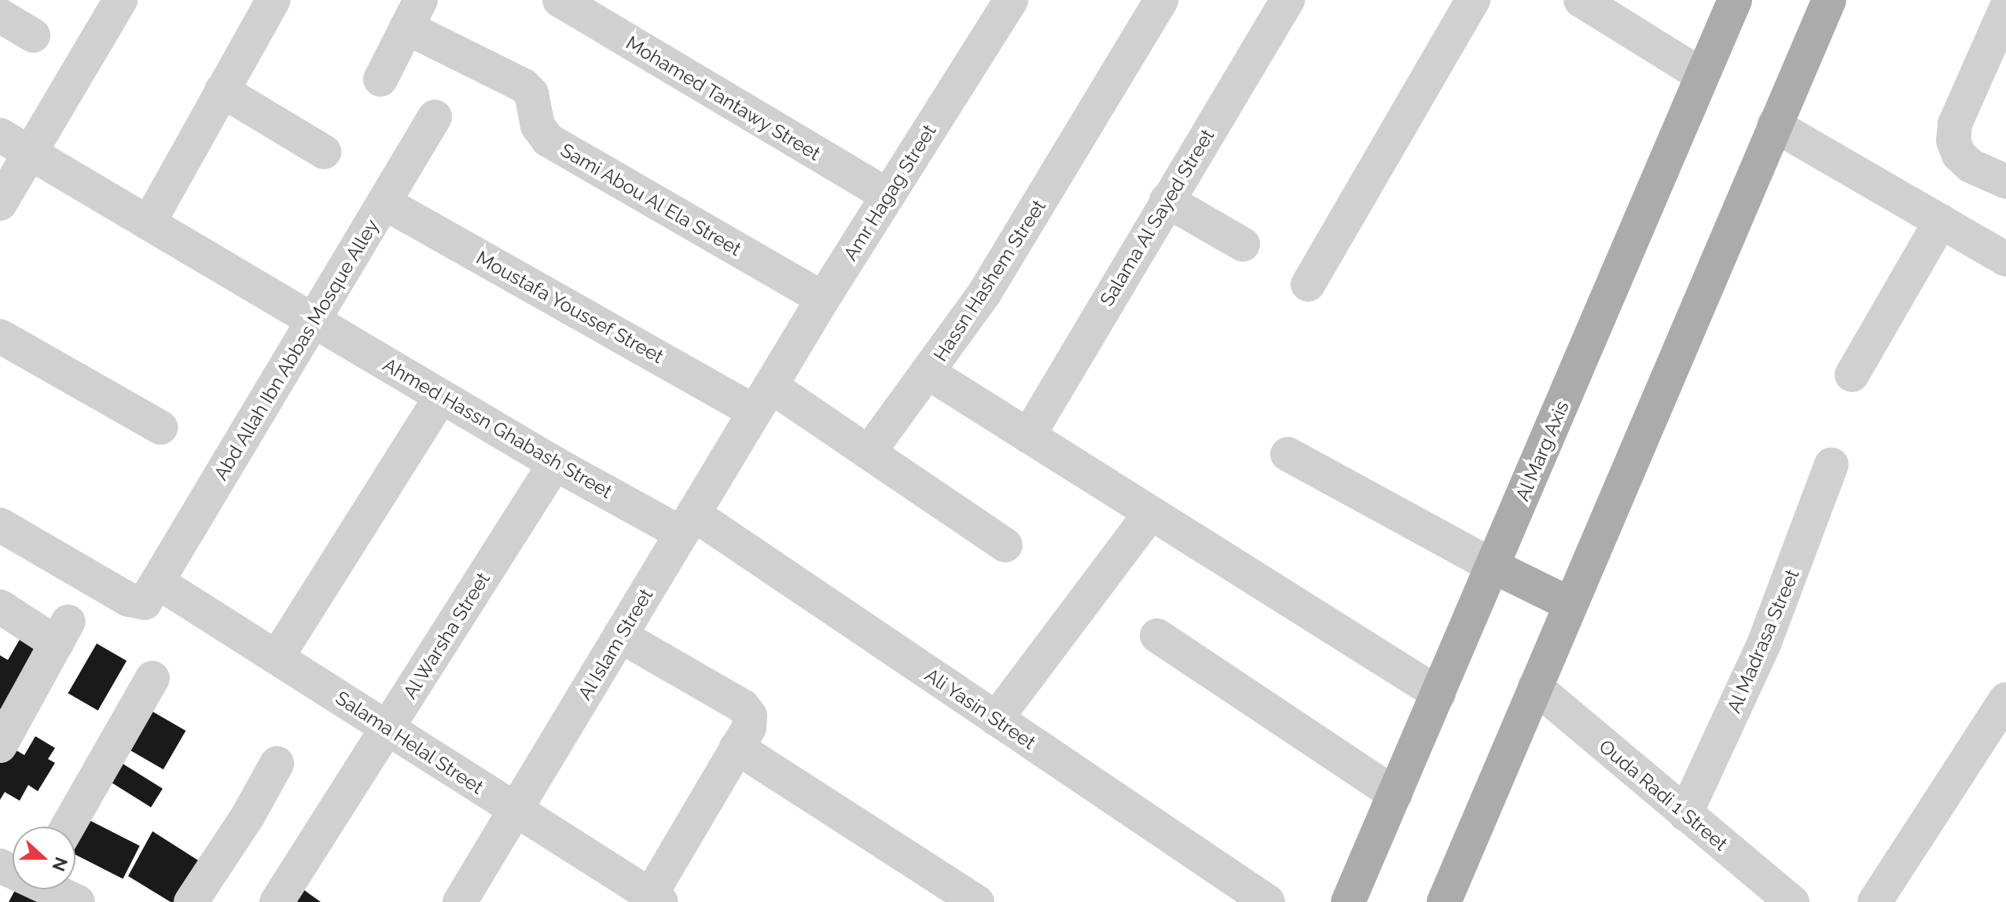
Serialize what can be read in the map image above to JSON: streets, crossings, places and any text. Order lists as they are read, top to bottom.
{
  "streets": {
    "main road": ["Al Marg Axis"],
    "street": [
      "Mohamed Tantawy Street",
      "Amr Hagag Street",
      "Sami Abou Al Ela Street",
      "Salama Al Sayed Street",
      "Hassn Hashem Street",
      "Moustafa Youssef Street",
      "Abd Allah Ibn Abbas Mosque Alley",
      "Ahmed Hassn Ghabash Street",
      "Al Warsha Street",
      "Al Madrasa Street",
      "Al Islam Street",
      "Ali Yasin Street",
      "Salama Helal Street",
      "Ouda Radi 1 Street"
    ]
  },
  "crossings": [
    ["Mohamed Tantawy Street", "Amr Hagag Street"],
    ["Amr Hagag Street", "Sami Abou Al Ela Street"],
    ["Amr Hagag Street", "Moustafa Youssef Street"],
    ["Amr Hagag Street", "Al Islam Street"],
    ["Moustafa Youssef Street", "Abd Allah Ibn Abbas Mosque Alley"],
    ["Moustafa Youssef Street", "Al Islam Street"],
    ["Abd Allah Ibn Abbas Mosque Alley", "Ahmed Hassn Ghabash Street"],
    ["Abd Allah Ibn Abbas Mosque Alley", "Salama Helal Street"],
    ["Ahmed Hassn Ghabash Street", "Al Warsha Street"],
    ["Ahmed Hassn Ghabash Street", "Al Islam Street"],
    ["Ahmed Hassn Ghabash Street", "Ali Yasin Street"],
    ["Al Warsha Street", "Salama Helal Street"],
    ["Al Madrasa Street", "Ouda Radi 1 Street"],
    ["Al Islam Street", "Ali Yasin Street"],
    ["Al Islam Street", "Salama Helal Street"]
  ],
  "north": "right"
}
